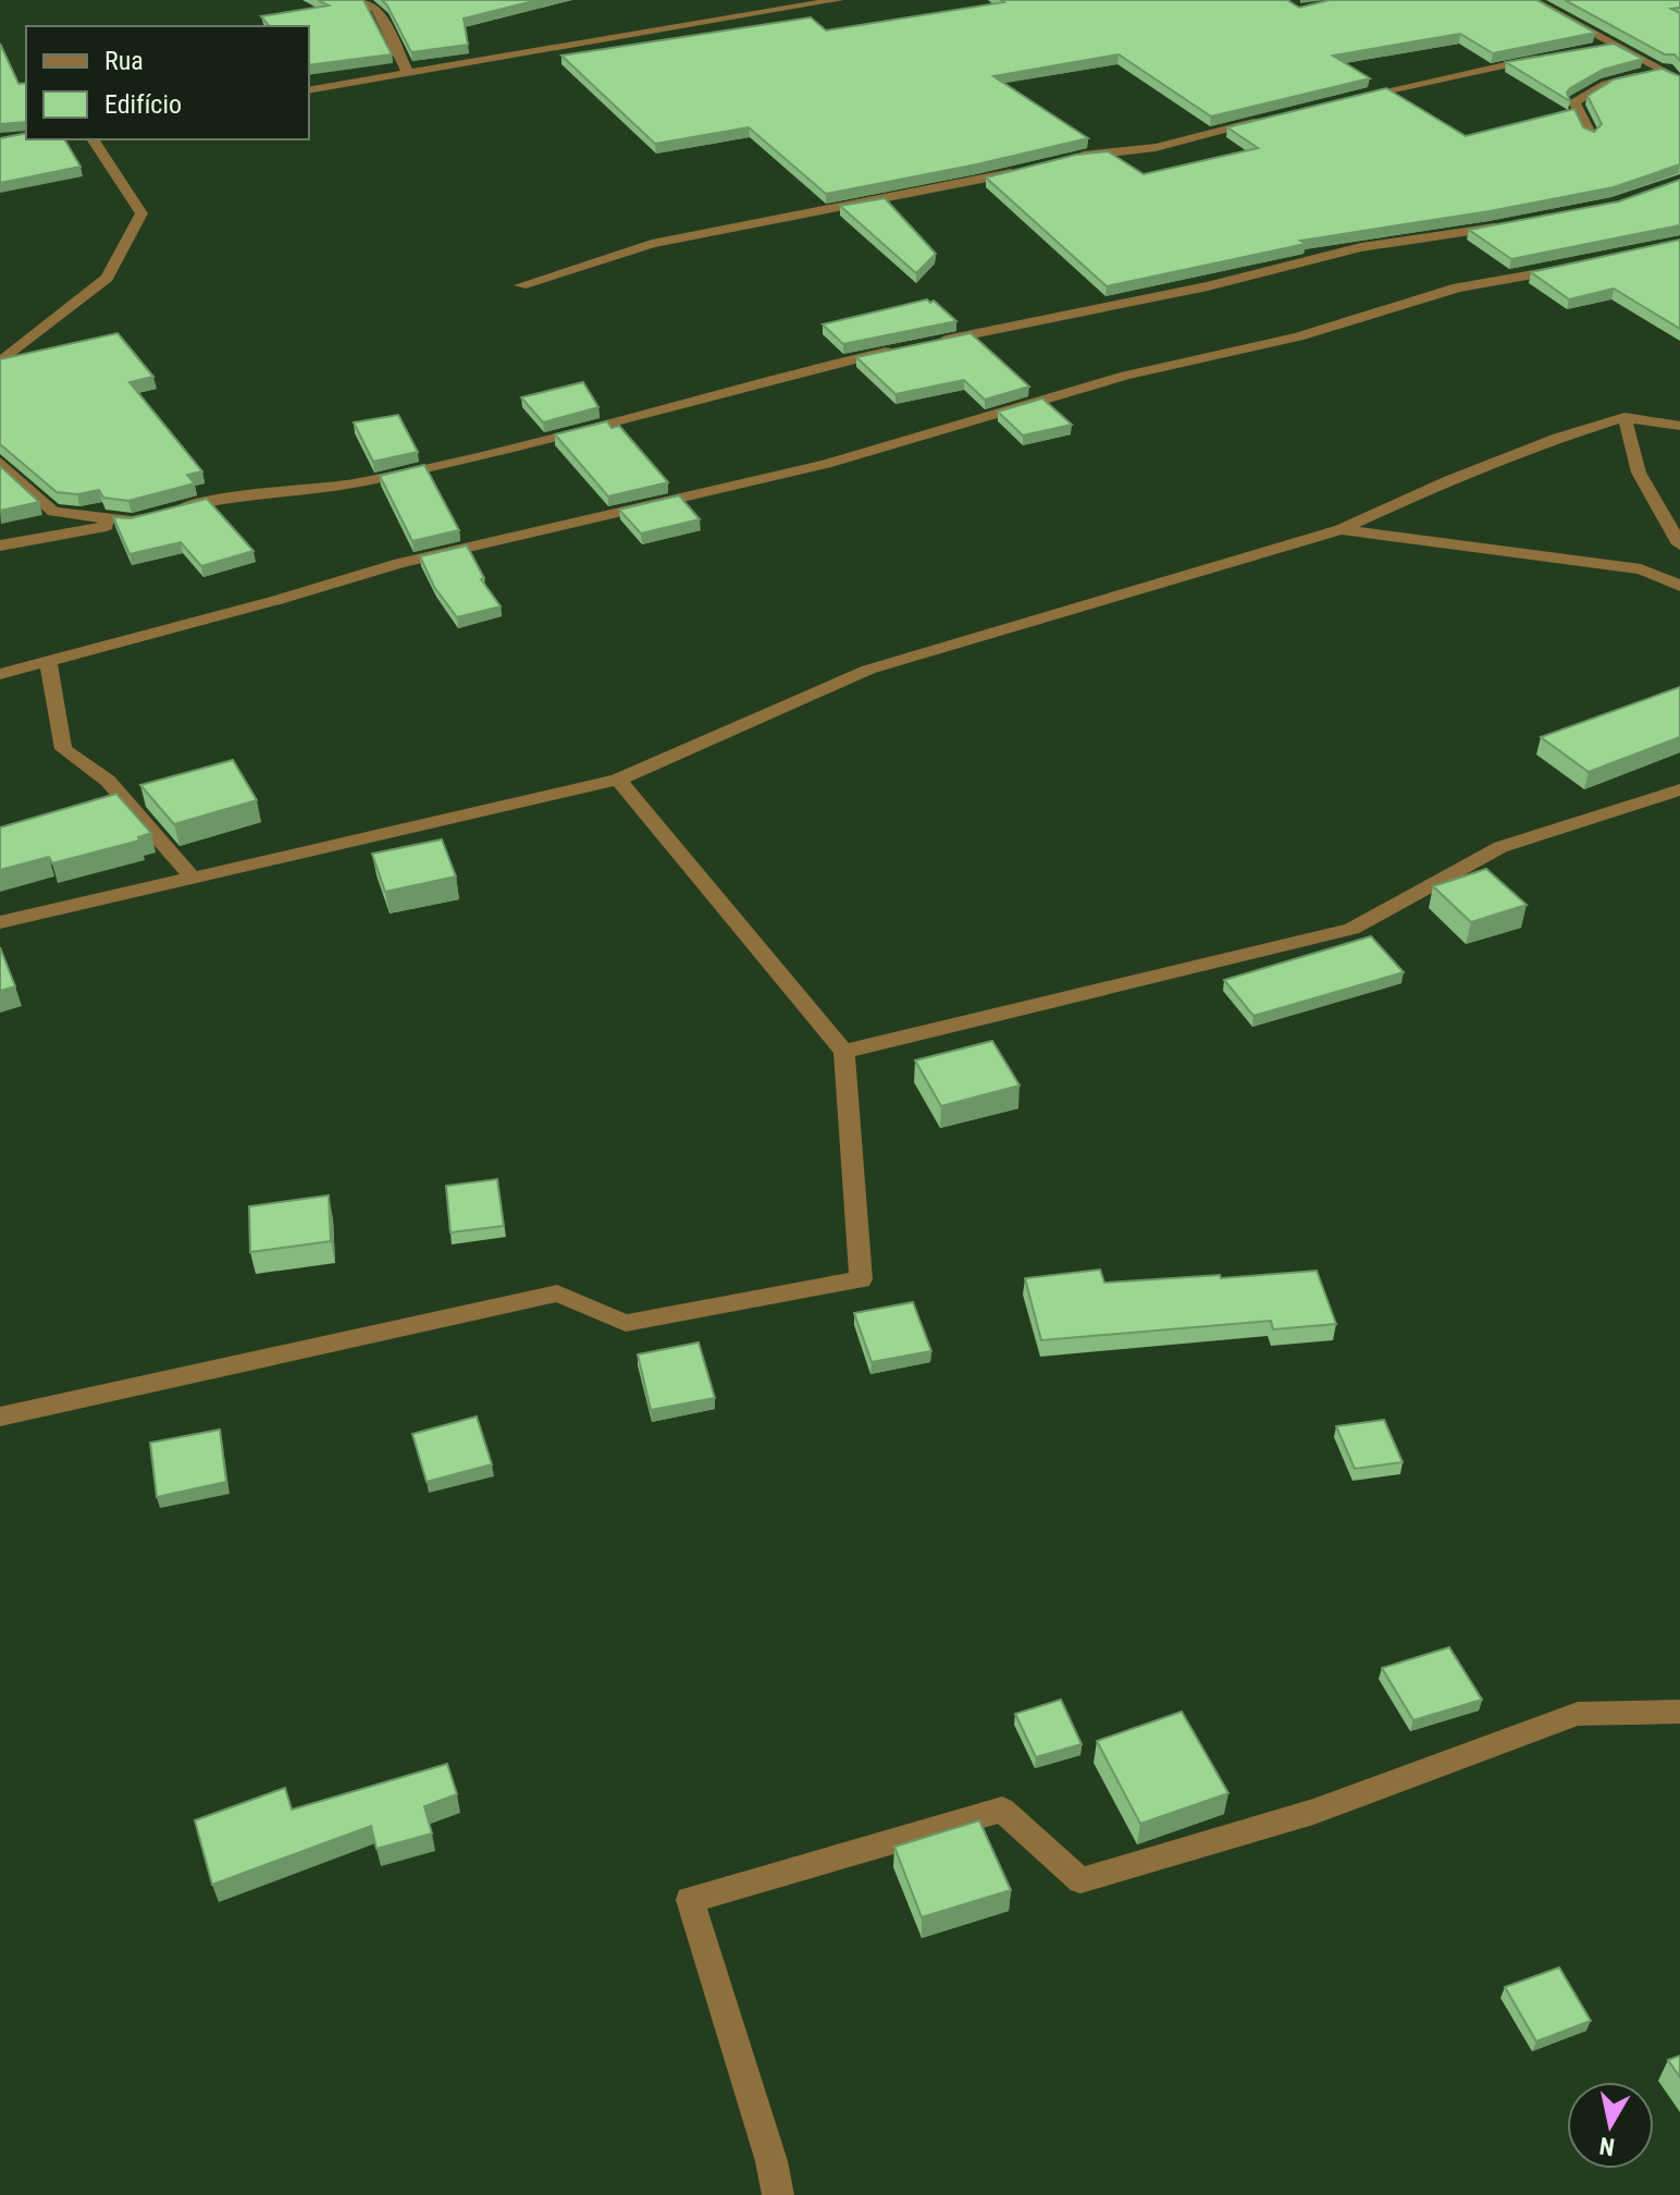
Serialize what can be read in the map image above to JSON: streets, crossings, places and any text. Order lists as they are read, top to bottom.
{
  "legend": ["Rua", "Edifício"],
  "north": "bottom"
}
